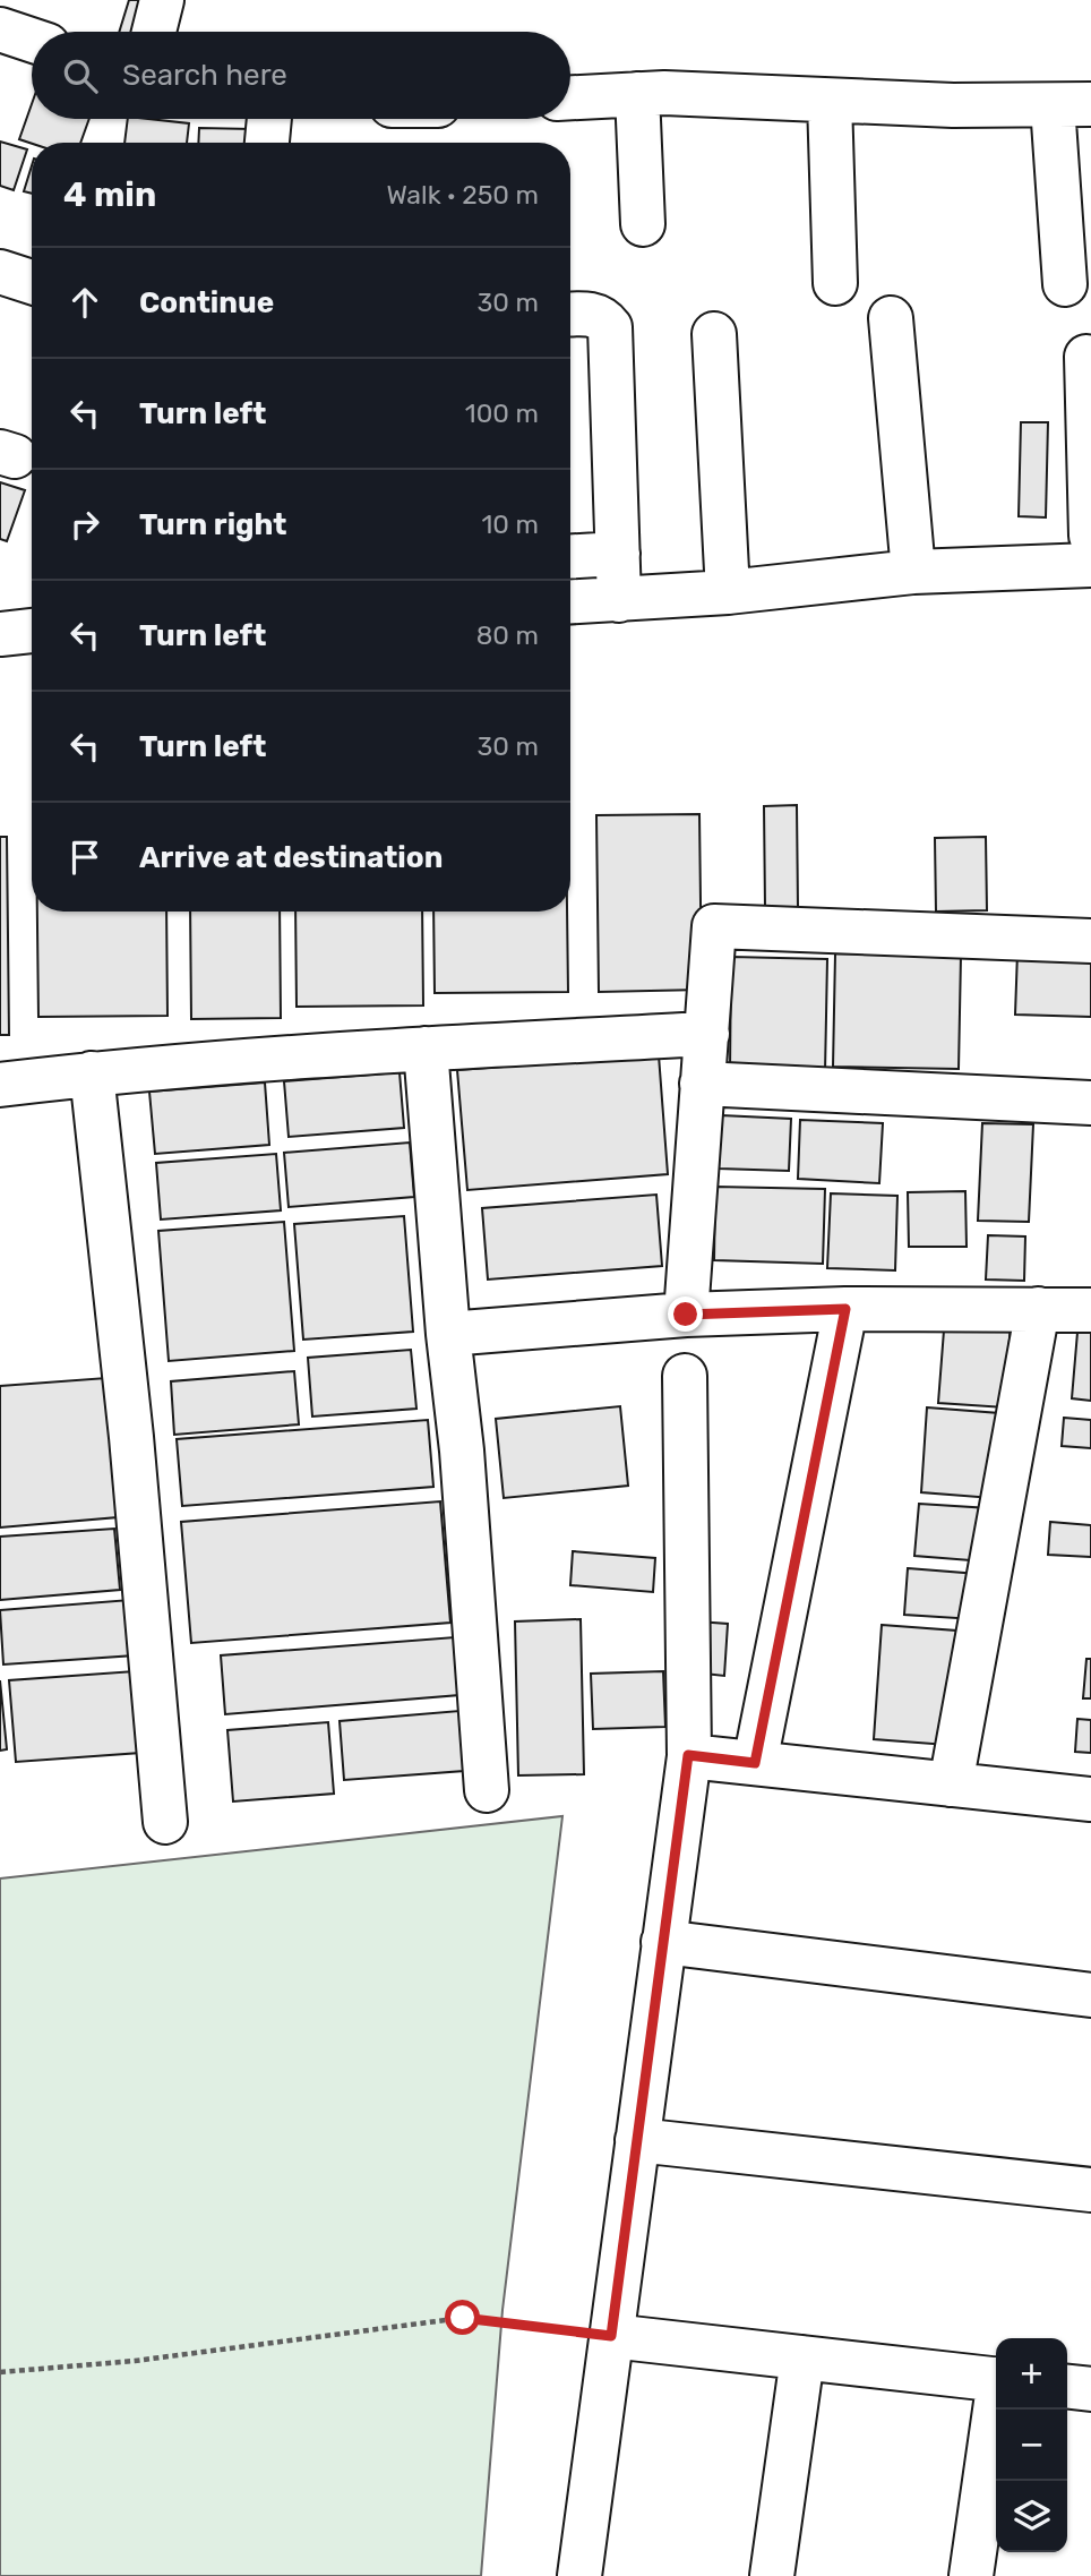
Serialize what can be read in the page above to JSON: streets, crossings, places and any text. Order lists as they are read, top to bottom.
{
  "page": {
    "search": "Search here",
    "heading": ["4 min", "Walk · 250 m"],
    "list": [
      ["Continue", "30 m"],
      ["Turn left", "100 m"],
      ["Turn right", "10 m"],
      ["Turn left", "80 m"],
      ["Turn left", "30 m"],
      "Arrive at destination"
    ],
    "map_buttons": ["+", "−"]
  }
}
